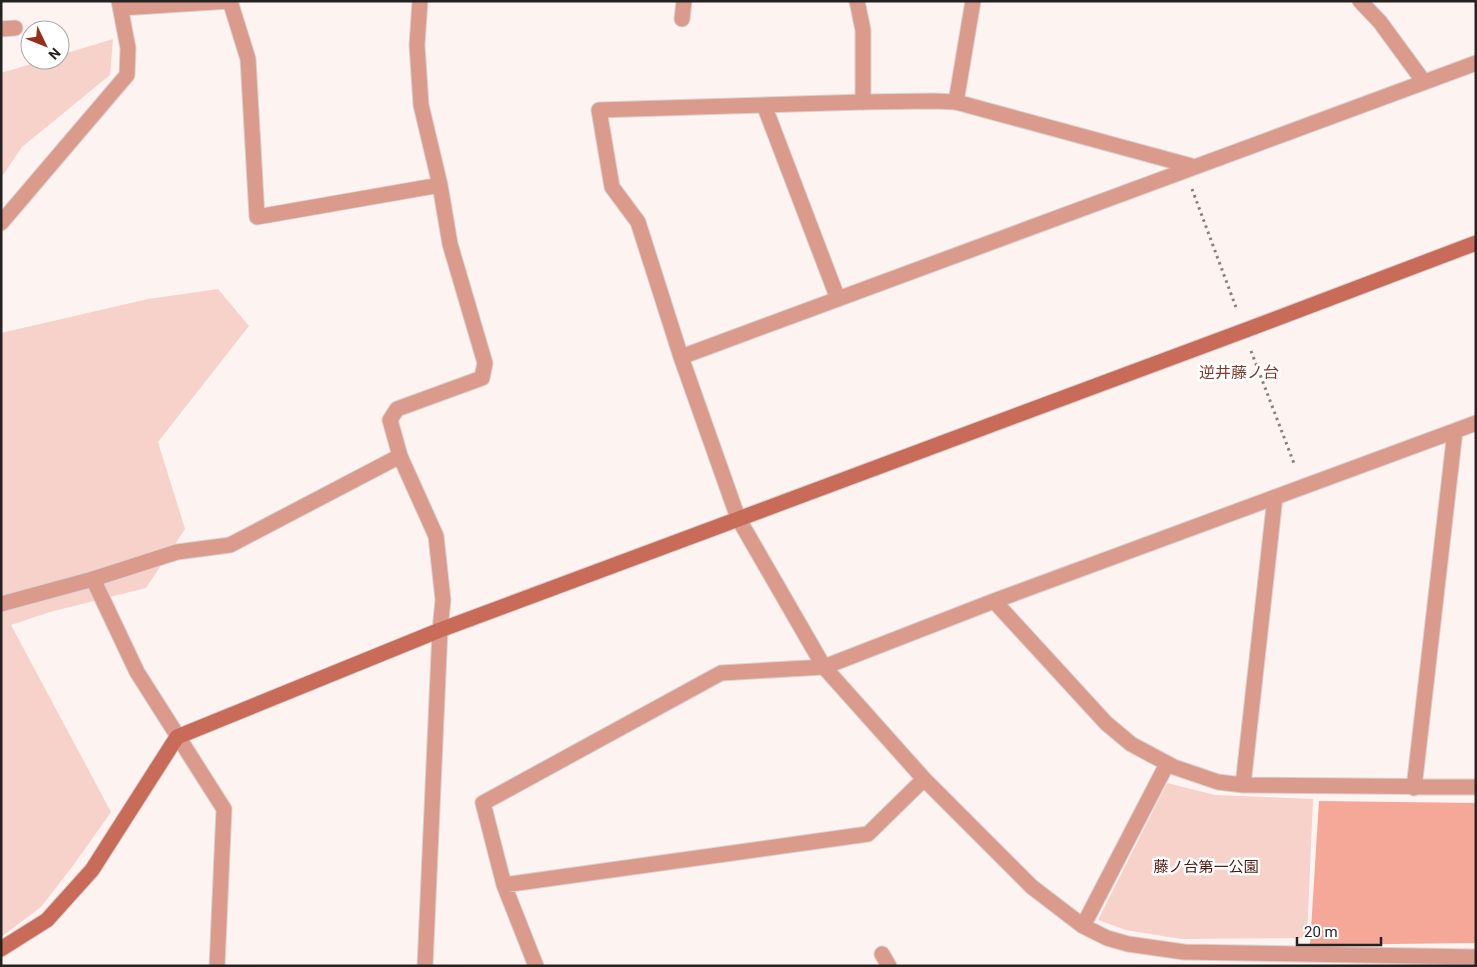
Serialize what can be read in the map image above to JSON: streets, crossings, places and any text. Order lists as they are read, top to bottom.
{
  "districts": ["逆井藤ノ台"],
  "parks": ["藤ノ台第一公園"],
  "scale_bar": "20 m",
  "north": "bottom right"
}
